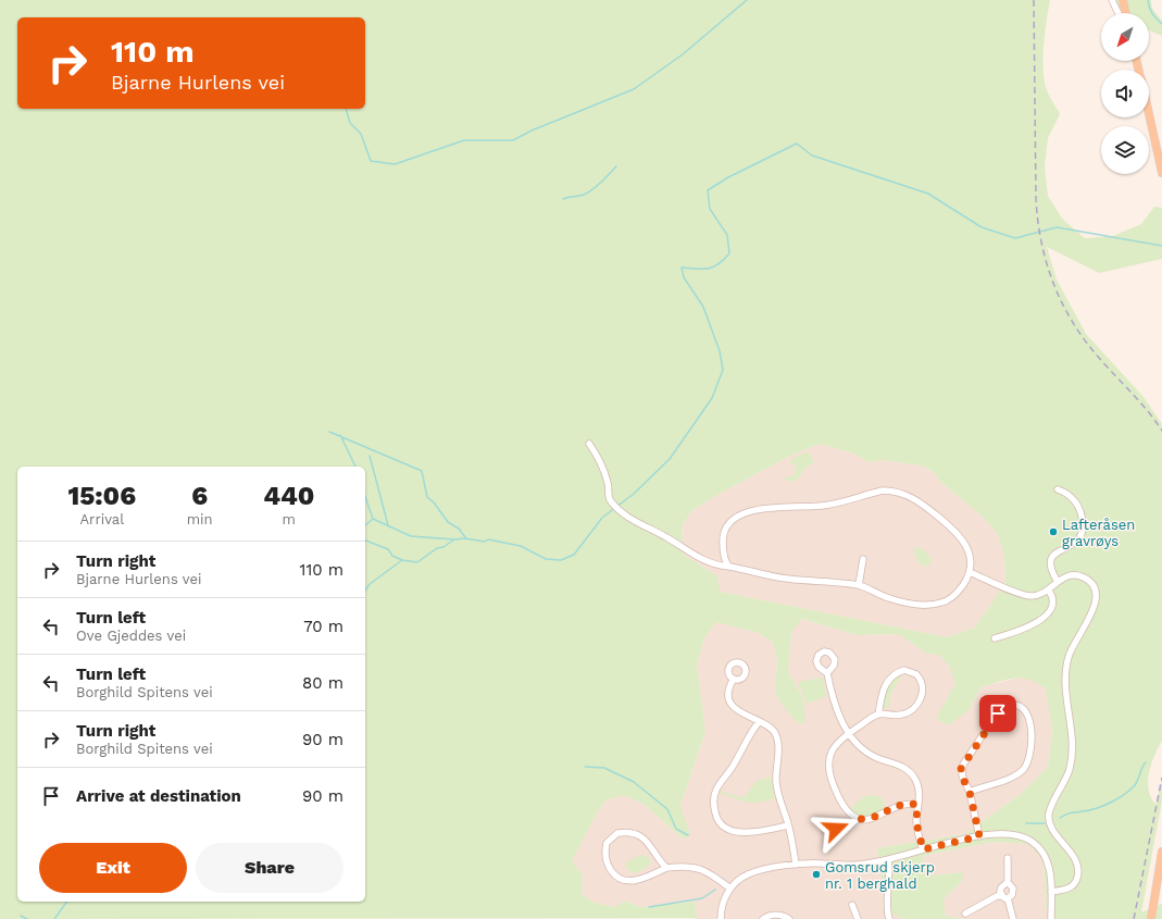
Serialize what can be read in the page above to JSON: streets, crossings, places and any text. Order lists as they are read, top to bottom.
{
  "places": ["Lafteråsen gravrøys", "Gomsrud skjerp nr. 1 berghald"],
  "north": "bottom left",
  "page": {
    "turn": ["110 m", "Bjarne Hurlens vei"],
    "eta": [
      "15:06",
      "Arrival",
      "6",
      "min",
      "440",
      "m"
    ],
    "list": [
      {
        "name": "Turn right",
        "note": "Bjarne Hurlens vei",
        "value": "110 m"
      },
      {
        "name": "Turn left",
        "note": "Ove Gjeddes vei",
        "value": "70 m"
      },
      {
        "name": "Turn left",
        "note": "Borghild Spitens vei",
        "value": "80 m"
      },
      {
        "name": "Turn right",
        "note": "Borghild Spitens vei",
        "value": "90 m"
      },
      {
        "name": "Arrive at destination",
        "value": "90 m"
      }
    ],
    "buttons": ["Exit", "Share"]
  }
}
